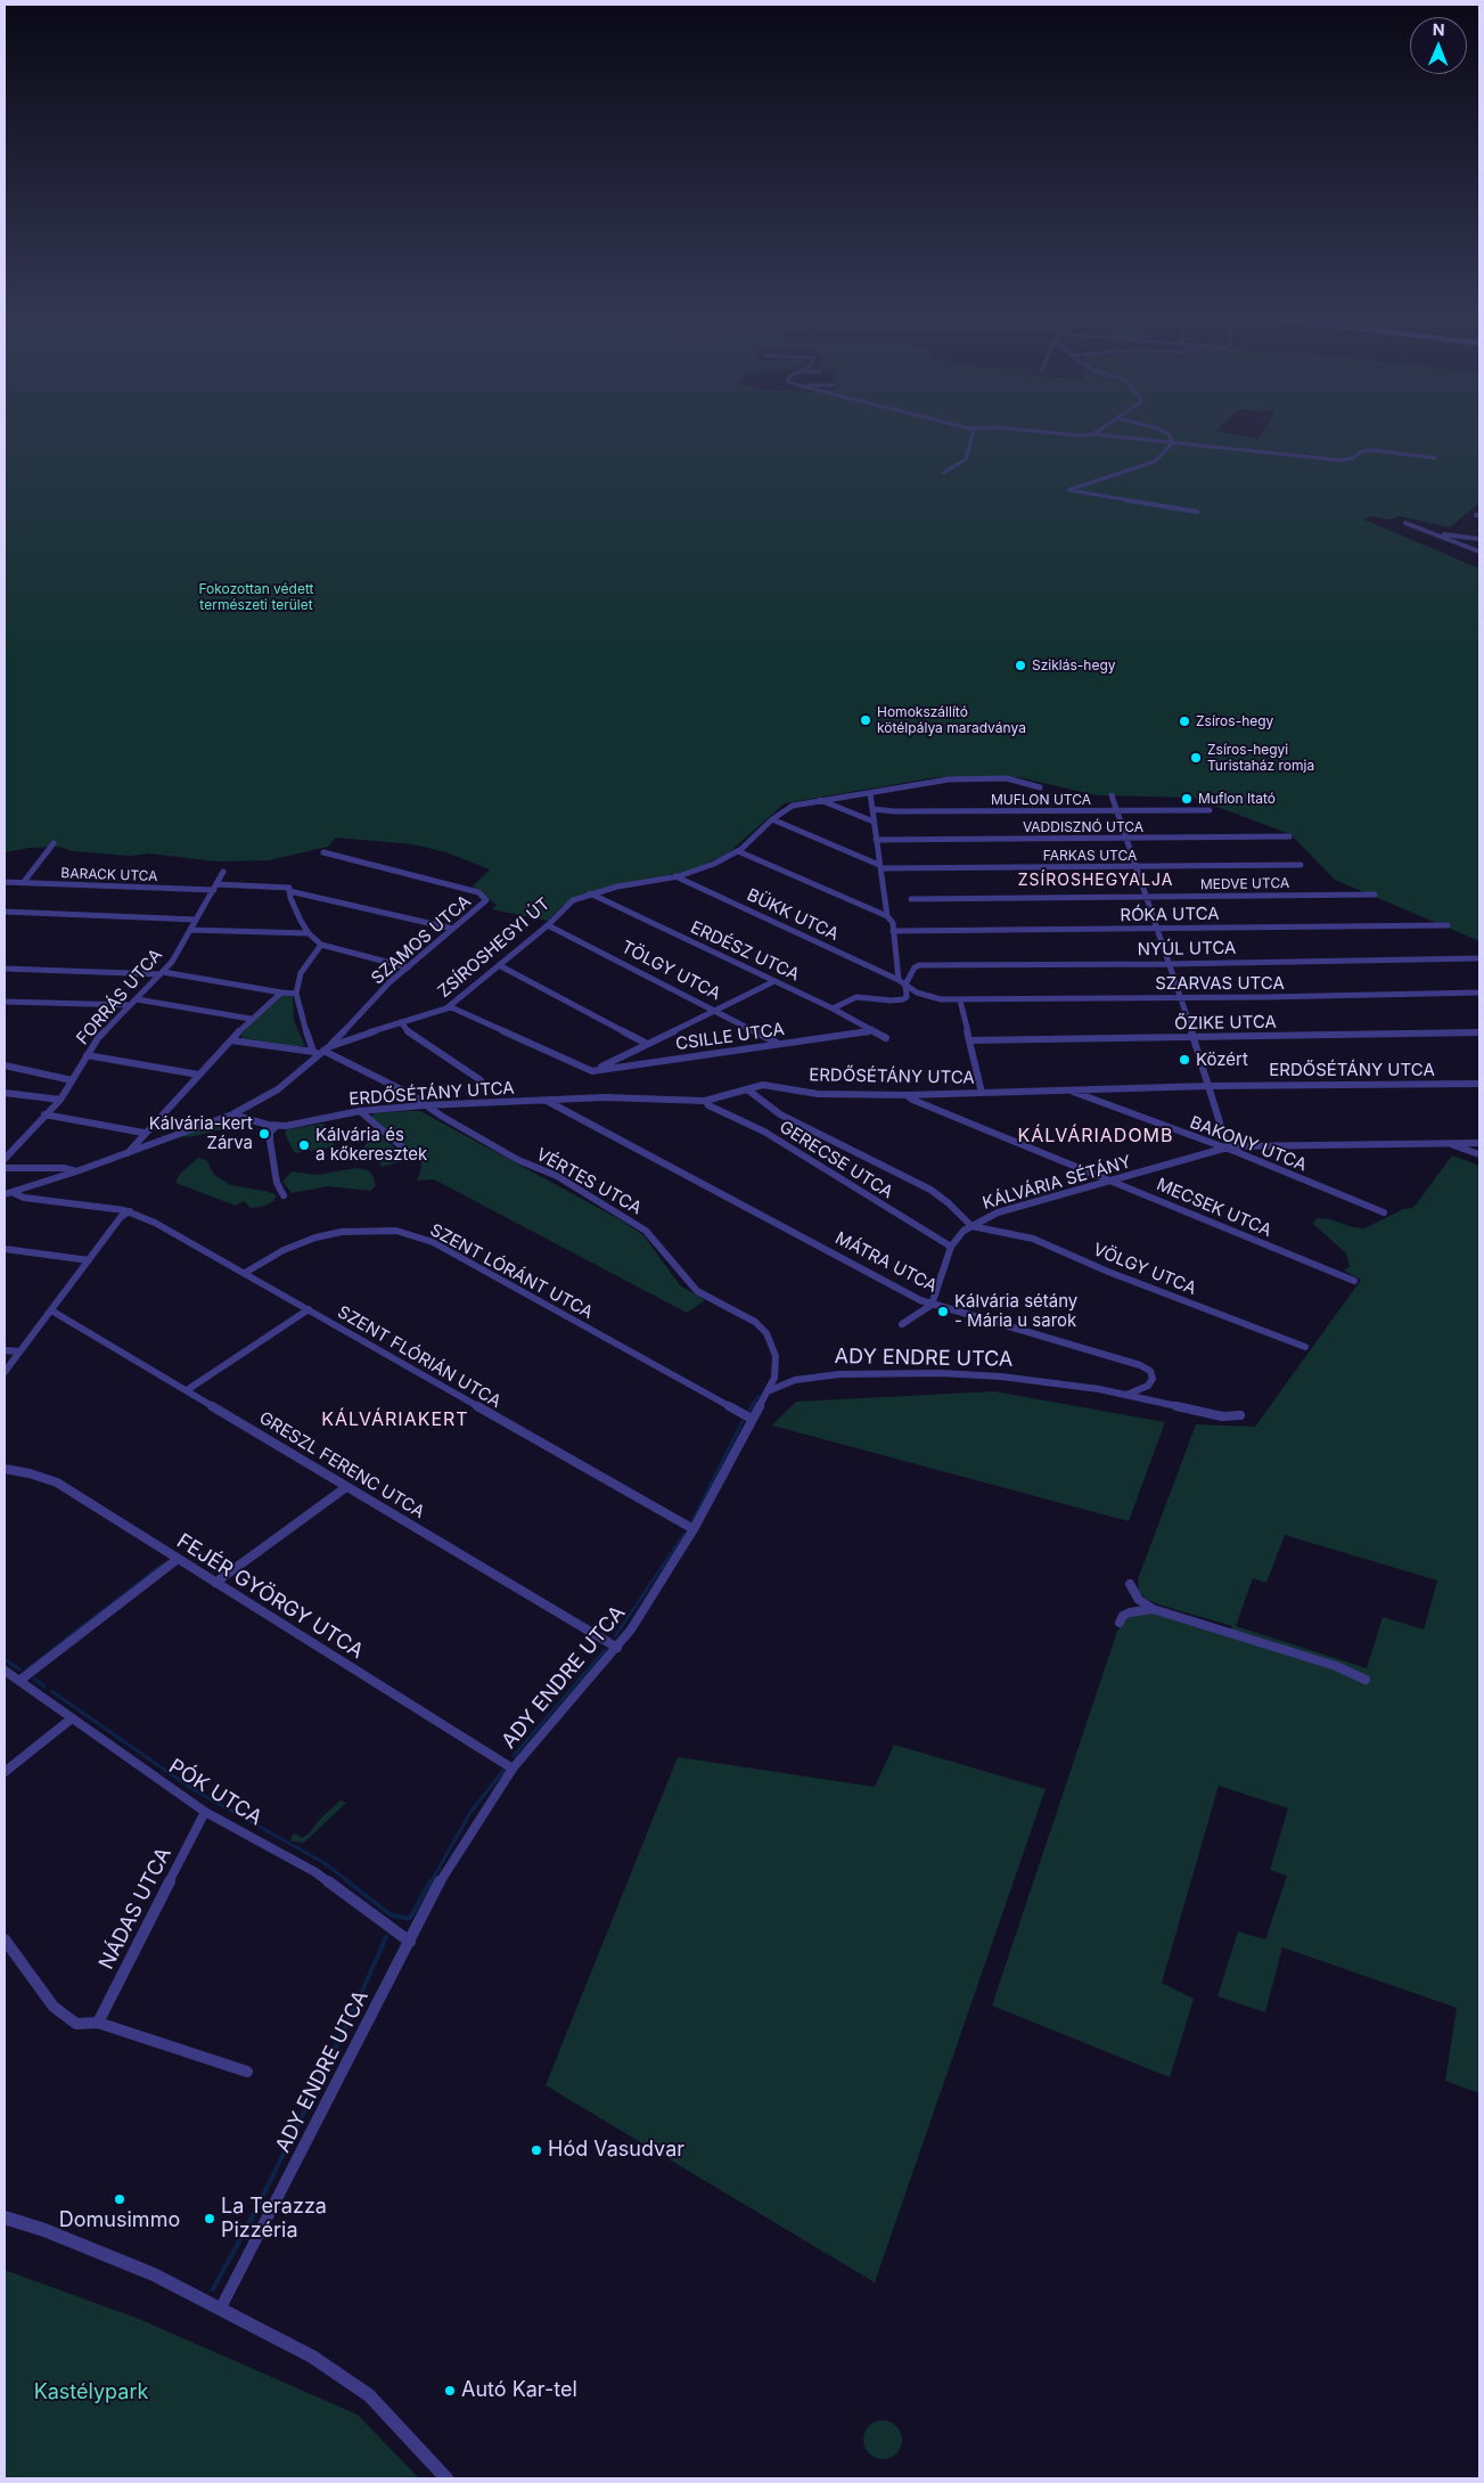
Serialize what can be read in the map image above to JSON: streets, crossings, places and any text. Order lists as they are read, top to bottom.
{
  "streets": {
    "street": [
      "MUFLON UTCA",
      "VADDISZNÓ UTCA",
      "FARKAS UTCA",
      "BARACK UTCA",
      "MEDVE UTCA",
      "BÜKK UTCA",
      "RÓKA UTCA",
      "SZAMOS UTCA",
      "ZSÍROSHEGYI ÚT",
      "NYÚL UTCA",
      "ERDÉSZ UTCA",
      "TÖLGY UTCA",
      "SZARVAS UTCA",
      "FORRÁS UTCA",
      "ŐZIKE UTCA",
      "CSILLE UTCA",
      "ERDŐSÉTÁNY UTCA",
      "BAKONY UTCA",
      "GERECSE UTCA",
      "VÉRTES UTCA",
      "KÁLVÁRIA SÉTÁNY",
      "MECSEK UTCA",
      "MÁTRA UTCA",
      "VÖLGY UTCA",
      "SZENT LÓRÁNT UTCA",
      "SZENT FLÓRIÁN UTCA",
      "ADY ENDRE UTCA",
      "GRESZL FERENC UTCA",
      "FEJÉR GYÖRGY UTCA",
      "PÓK UTCA",
      "NÁDAS UTCA"
    ]
  },
  "crossings": [
    ["BARACK UTCA", "SZAMOS UTCA"],
    ["BARACK UTCA", "FORRÁS UTCA"],
    ["BÜKK UTCA", "ZSÍROSHEGYI ÚT"],
    ["BÜKK UTCA", "NYÚL UTCA"],
    ["BÜKK UTCA", "SZARVAS UTCA"],
    ["SZAMOS UTCA", "ZSÍROSHEGYI ÚT"],
    ["SZAMOS UTCA", "VÉRTES UTCA"],
    ["ZSÍROSHEGYI ÚT", "ERDÉSZ UTCA"],
    ["ZSÍROSHEGYI ÚT", "TÖLGY UTCA"],
    ["ZSÍROSHEGYI ÚT", "VÉRTES UTCA"],
    ["ZSÍROSHEGYI ÚT", "SZENT FLÓRIÁN UTCA"],
    ["NYÚL UTCA", "SZARVAS UTCA"],
    ["ERDÉSZ UTCA", "CSILLE UTCA"],
    ["TÖLGY UTCA", "CSILLE UTCA"],
    ["ERDŐSÉTÁNY UTCA", "BAKONY UTCA"],
    ["ERDŐSÉTÁNY UTCA", "GERECSE UTCA"],
    ["ERDŐSÉTÁNY UTCA", "VÉRTES UTCA"],
    ["ERDŐSÉTÁNY UTCA", "MECSEK UTCA"],
    ["ERDŐSÉTÁNY UTCA", "MÁTRA UTCA"],
    ["BAKONY UTCA", "KÁLVÁRIA SÉTÁNY"],
    ["GERECSE UTCA", "KÁLVÁRIA SÉTÁNY"],
    ["GERECSE UTCA", "VÖLGY UTCA"],
    ["VÉRTES UTCA", "ADY ENDRE UTCA"],
    ["KÁLVÁRIA SÉTÁNY", "MECSEK UTCA"],
    ["KÁLVÁRIA SÉTÁNY", "MÁTRA UTCA"],
    ["KÁLVÁRIA SÉTÁNY", "VÖLGY UTCA"],
    ["MÁTRA UTCA", "ADY ENDRE UTCA"],
    ["SZENT LÓRÁNT UTCA", "SZENT FLÓRIÁN UTCA"],
    ["SZENT LÓRÁNT UTCA", "ADY ENDRE UTCA"],
    ["SZENT FLÓRIÁN UTCA", "ADY ENDRE UTCA"],
    ["ADY ENDRE UTCA", "GRESZL FERENC UTCA"],
    ["ADY ENDRE UTCA", "FEJÉR GYÖRGY UTCA"],
    ["ADY ENDRE UTCA", "PÓK UTCA"],
    ["PÓK UTCA", "NÁDAS UTCA"]
  ],
  "districts": ["ZSÍROSHEGYALJA", "KÁLVÁRIADOMB", "KÁLVÁRIAKERT"],
  "parks": ["Fokozottan védett természeti terület", "Kastélypark"],
  "places": [
    "Sziklás-hegy",
    "Homokszállító kötélpálya maradványa",
    "Zsíros-hegy",
    "Zsíros-hegyi Turistaház romja",
    "Muflon Itató",
    "Közért",
    "Kálvária-kert Zárva",
    "Kálvária és a kőkeresztek",
    "Kálvária sétány - Mária u sarok",
    "Hód Vasudvar",
    "Domusimmo",
    "La Terazza Pizzéria",
    "Autó Kar-tel"
  ],
  "north": "top"
}
